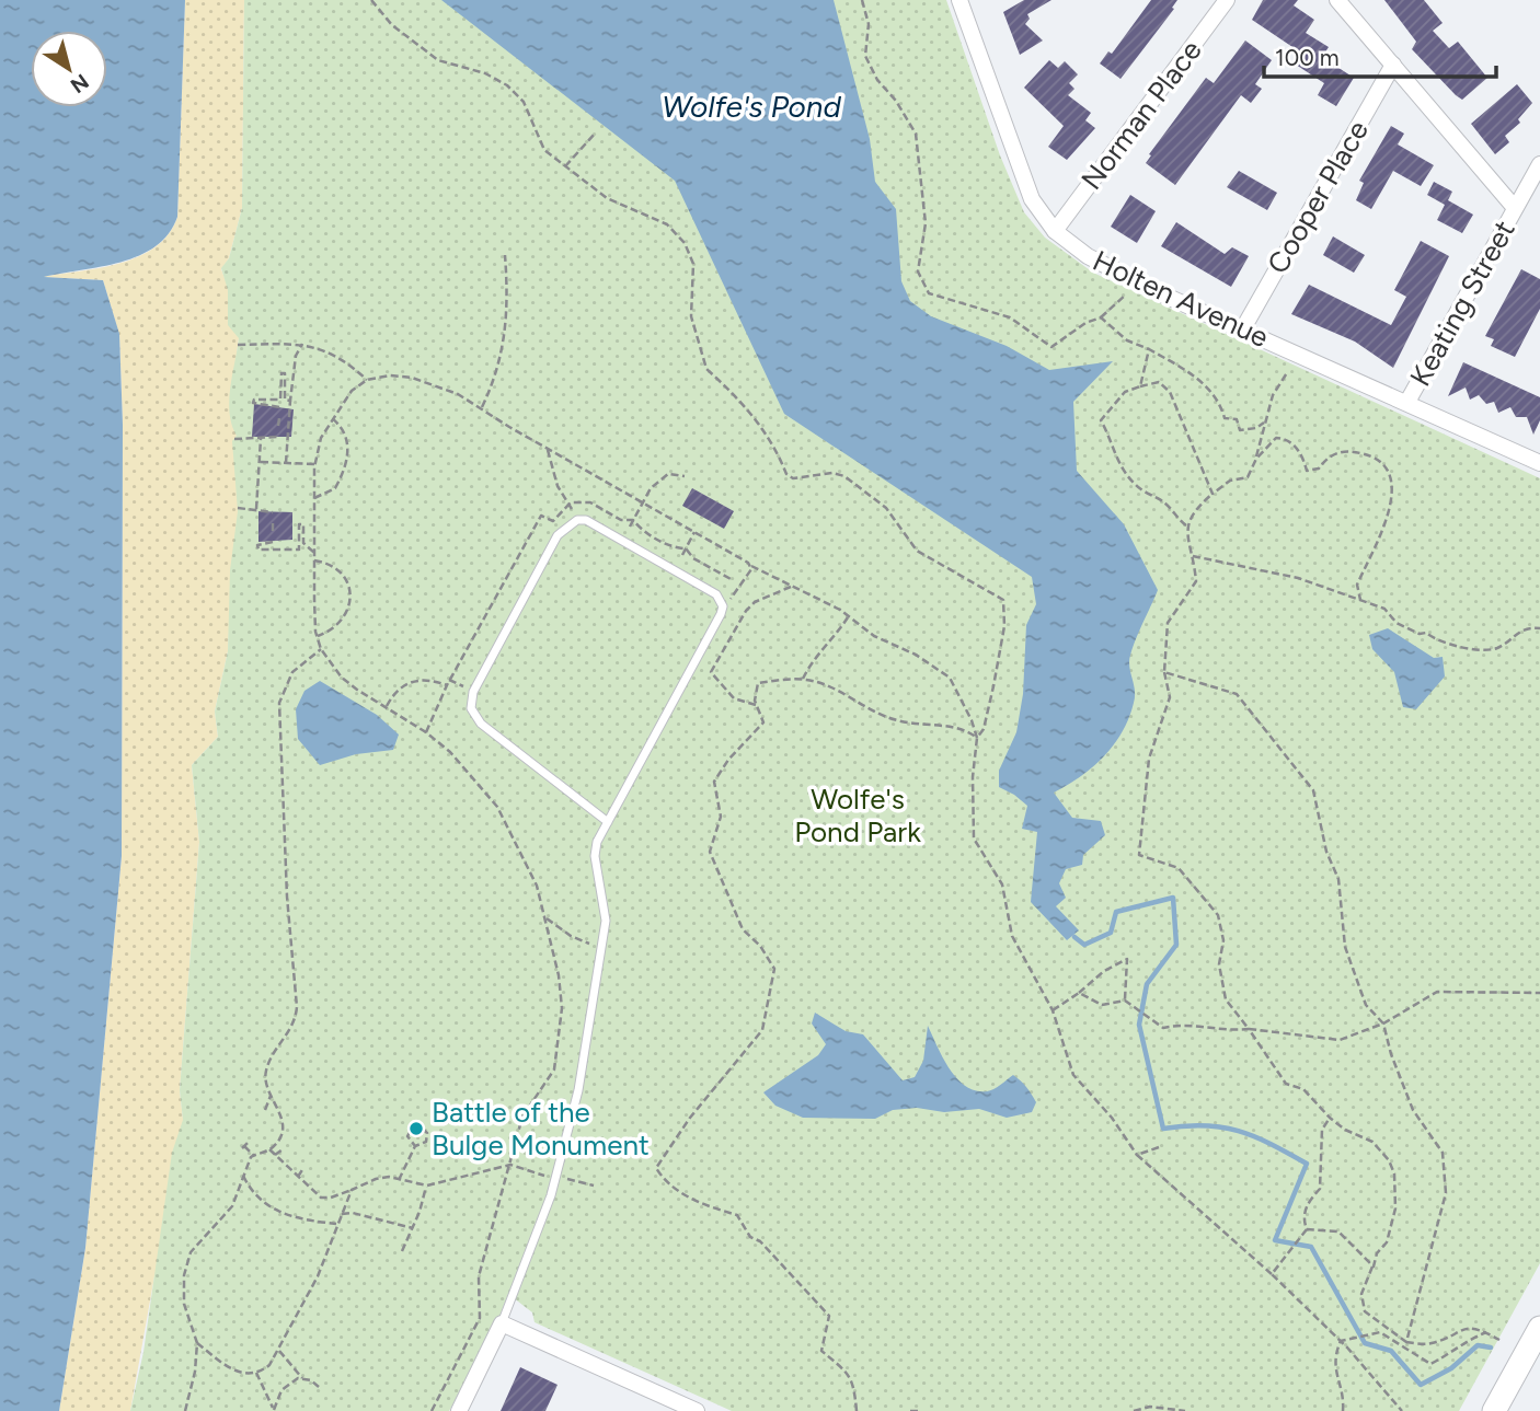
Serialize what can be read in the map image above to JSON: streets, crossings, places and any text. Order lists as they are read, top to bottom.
{
  "streets": {
    "street": [
      "Norman Place",
      "Cooper Place",
      "Holten Avenue",
      "Keating Street"
    ]
  },
  "crossings": [
    ["Norman Place", "Holten Avenue"],
    ["Cooper Place", "Holten Avenue"],
    ["Holten Avenue", "Keating Street"]
  ],
  "water": ["Wolfe's Pond"],
  "parks": ["Wolfe's Pond Park"],
  "places": ["Battle of the Bulge Monument"],
  "scale_bar": "100 m",
  "north": "bottom right"
}
